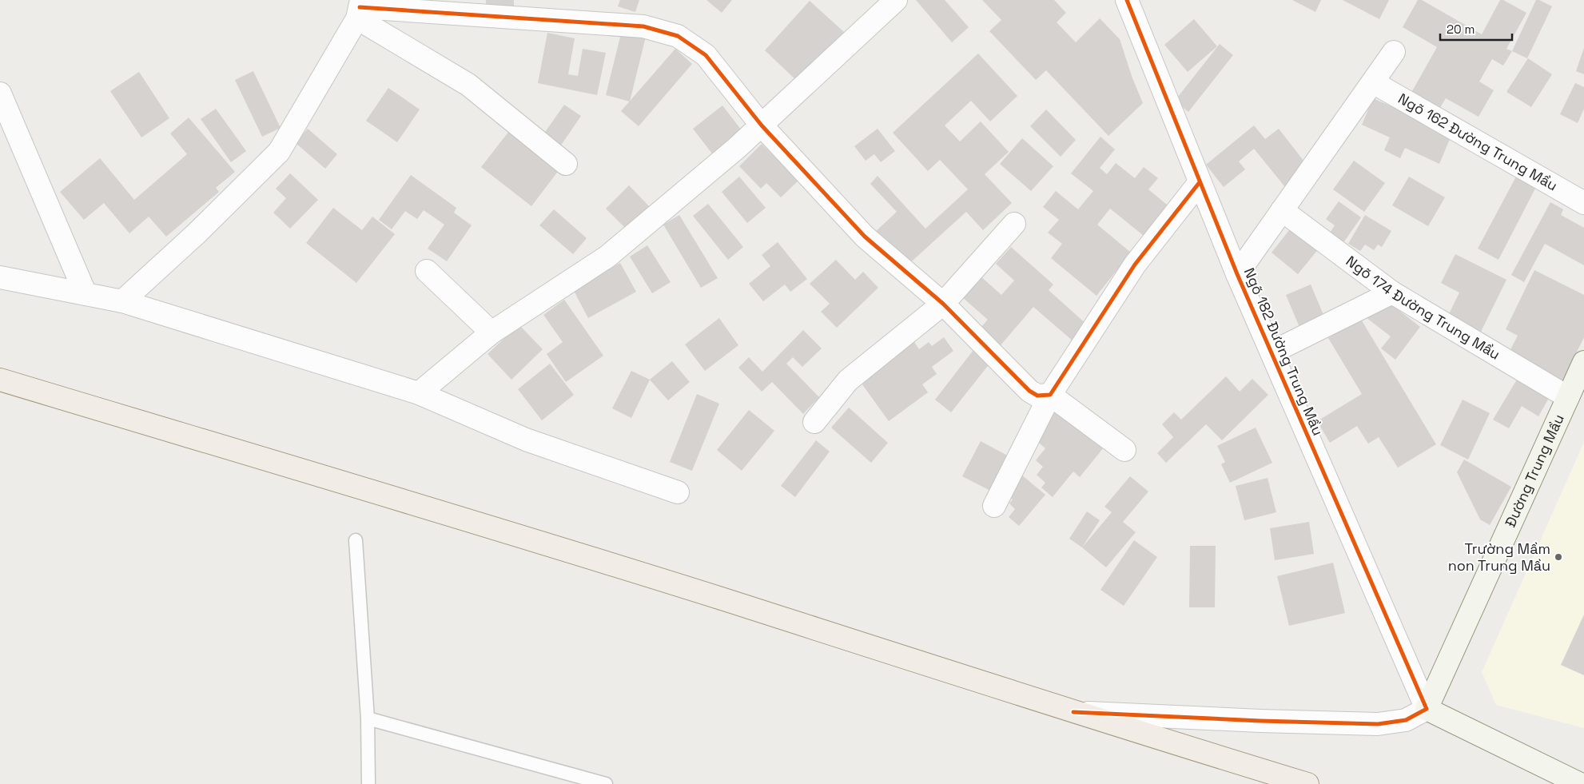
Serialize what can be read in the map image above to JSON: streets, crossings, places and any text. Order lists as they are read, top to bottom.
{
  "streets": {
    "main road": ["Đường Trung Mầu"],
    "street": ["Ngõ 162 Đường Trung Mầu", "Ngõ 174 Đường Trung Mầu", "Ngõ 182 Đường Trung Mầu"]
  },
  "crossings": [
    ["Ngõ 174 Đường Trung Mầu", "Đường Trung Mầu"],
    ["Ngõ 182 Đường Trung Mầu", "Đường Trung Mầu"]
  ],
  "places": ["Trường Mầm non Trung Mầu"],
  "scale_bar": "20 m"
}
